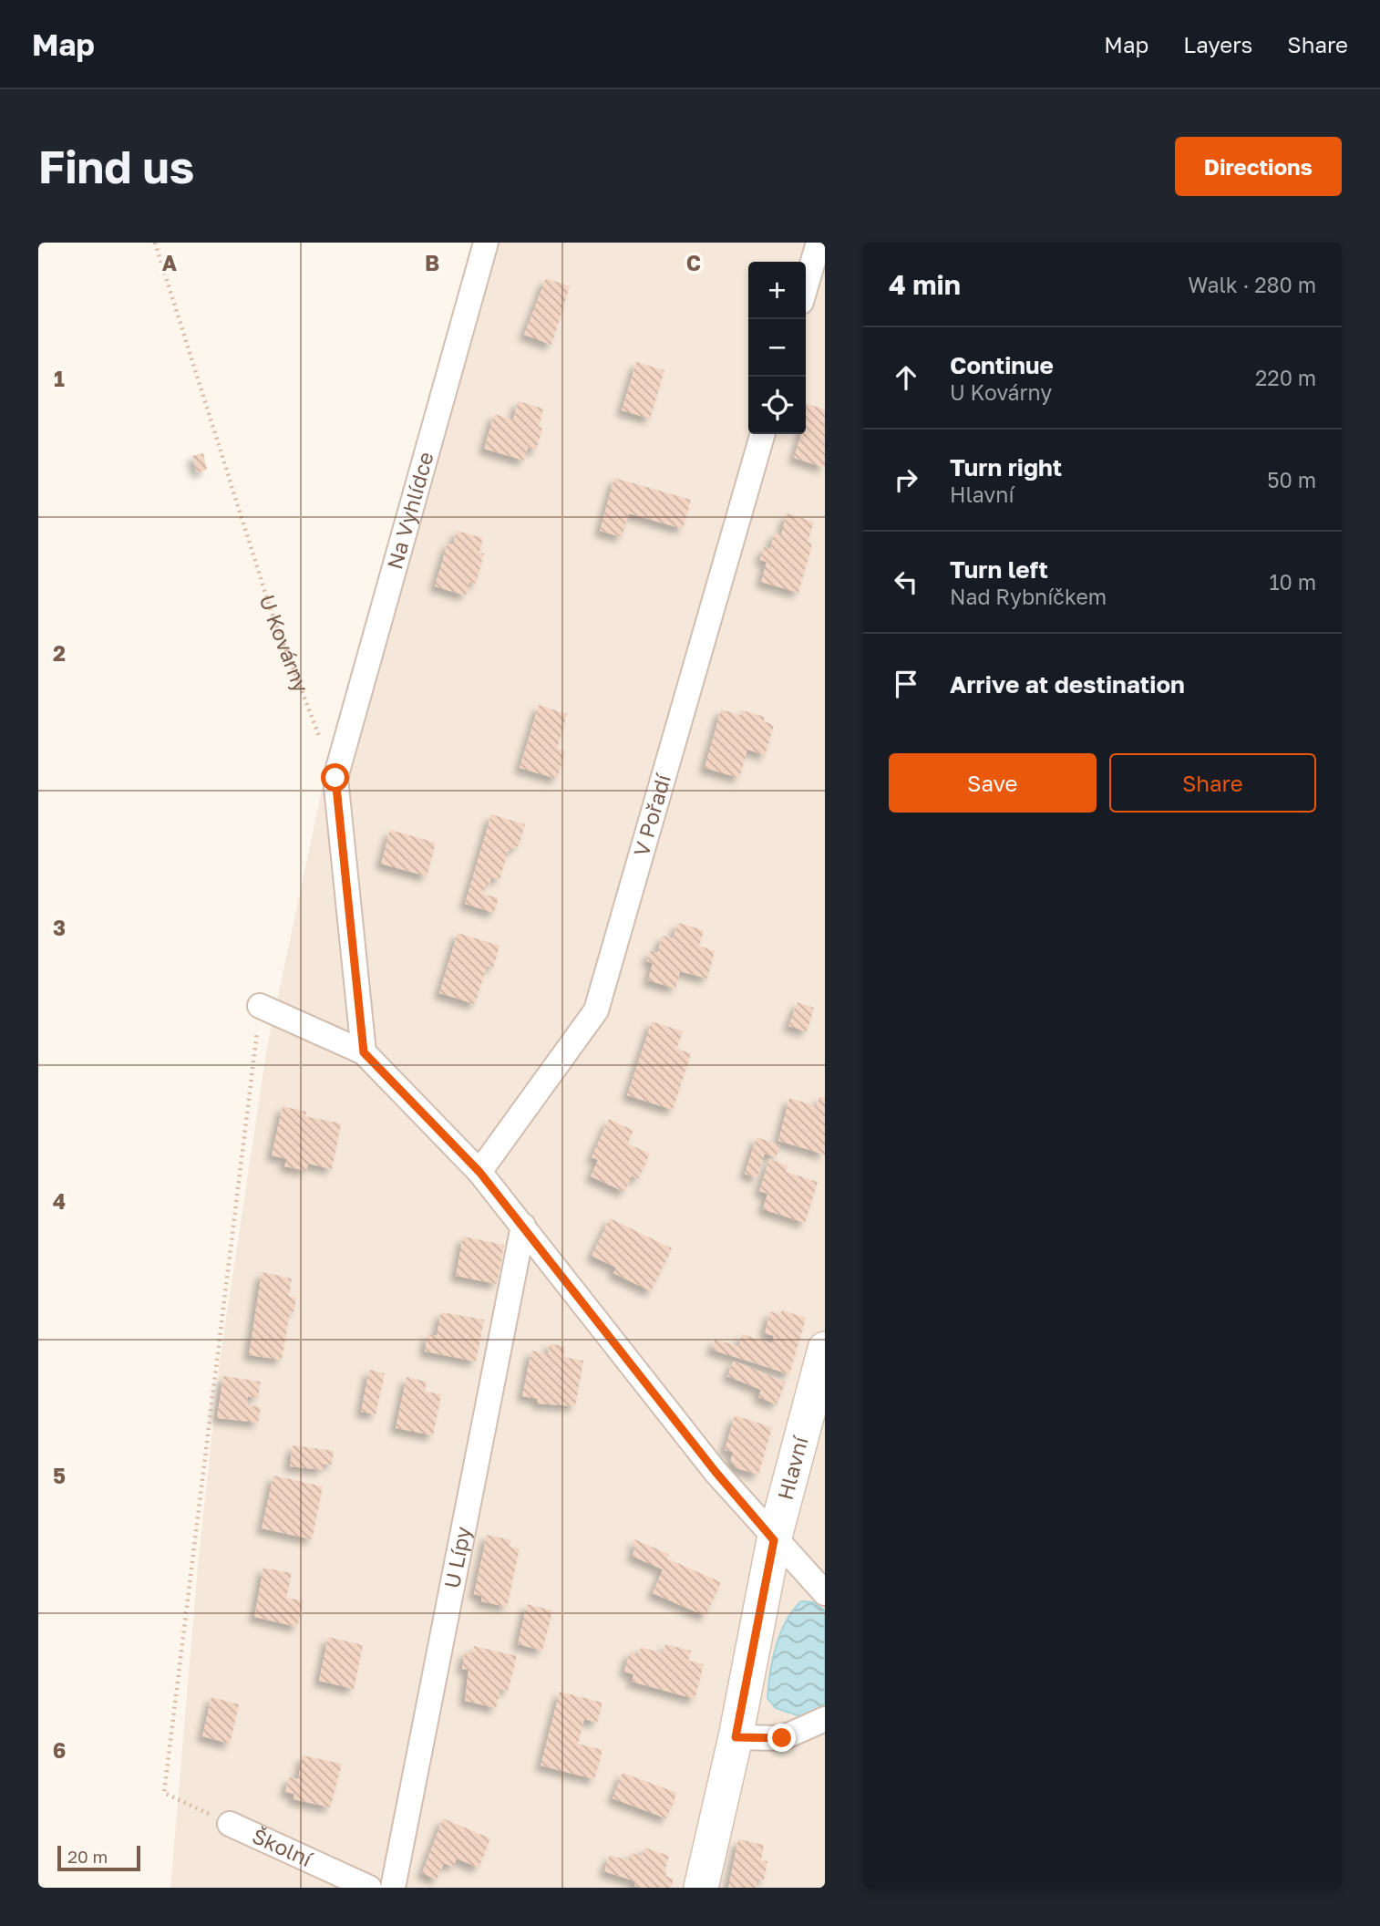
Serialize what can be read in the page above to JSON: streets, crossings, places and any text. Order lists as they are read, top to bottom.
{
  "streets": {
    "main road": ["Hlavní"],
    "street": [
      "Na Vyhlídce",
      "V Pořadí",
      "U Lípy",
      "Školní"
    ],
    "path": ["U Kovárny"]
  },
  "crossings": [
    ["Na Vyhlídce", "U Kovárny"]
  ],
  "scale_bar": "20 m",
  "page": {
    "header": "Map",
    "nav": ["Map", "Layers", "Share"],
    "buttons": [
      "Directions",
      ["Save", "Share"]
    ],
    "title": "Find us",
    "heading": ["4 min", "Walk · 280 m"],
    "map_buttons": ["+", "−"],
    "list": [
      ["Continue", "U Kovárny", "220 m"],
      ["Turn right", "Hlavní", "50 m"],
      ["Turn left", "Nad Rybníčkem", "10 m"],
      "Arrive at destination"
    ],
    "scale": "20 m"
  },
  "grid": {
    "columns": ["A", "B", "C"],
    "rows": [
      "1",
      "2",
      "3",
      "4",
      "5",
      "6"
    ]
  }
}
